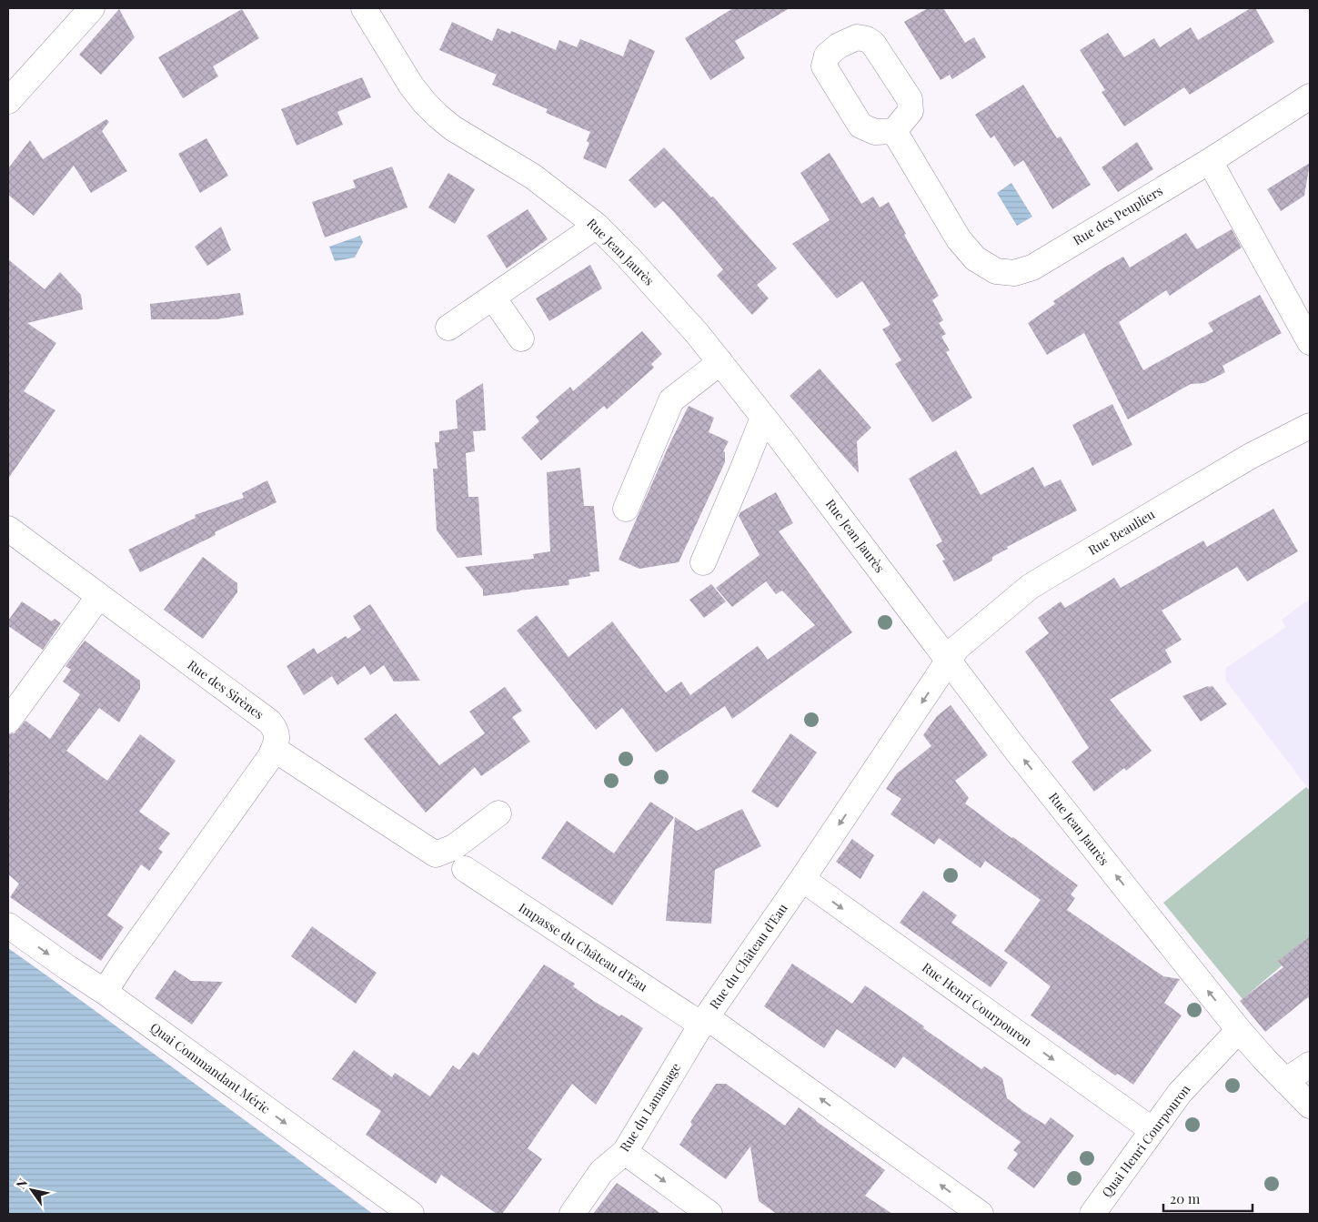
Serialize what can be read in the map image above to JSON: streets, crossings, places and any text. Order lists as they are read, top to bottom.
{
  "streets": {
    "street": [
      "Rue des Peupliers",
      "Rue Jean Jaurès",
      "Rue Beaulieu",
      "Rue des Sirènes",
      "Impasse du Château d'Eau",
      "Rue du Château d'Eau",
      "Rue Henri Courpouron",
      "Quai Commandant Méric",
      "Rue du Lamanage",
      "Quai Henri Courpouron"
    ]
  },
  "crossings": [
    ["Rue Jean Jaurès", "Rue Beaulieu"],
    ["Rue Jean Jaurès", "Rue du Château d'Eau"],
    ["Rue Jean Jaurès", "Quai Henri Courpouron"],
    ["Rue Beaulieu", "Rue du Château d'Eau"],
    ["Impasse du Château d'Eau", "Rue du Château d'Eau"],
    ["Impasse du Château d'Eau", "Rue du Lamanage"],
    ["Rue du Château d'Eau", "Rue Henri Courpouron"],
    ["Rue du Château d'Eau", "Rue du Lamanage"],
    ["Rue Henri Courpouron", "Quai Henri Courpouron"]
  ],
  "one_way": ["Rue Henri Courpouron", "Quai Commandant Méric"],
  "scale_bar": "20 m",
  "north": "top left"
}
